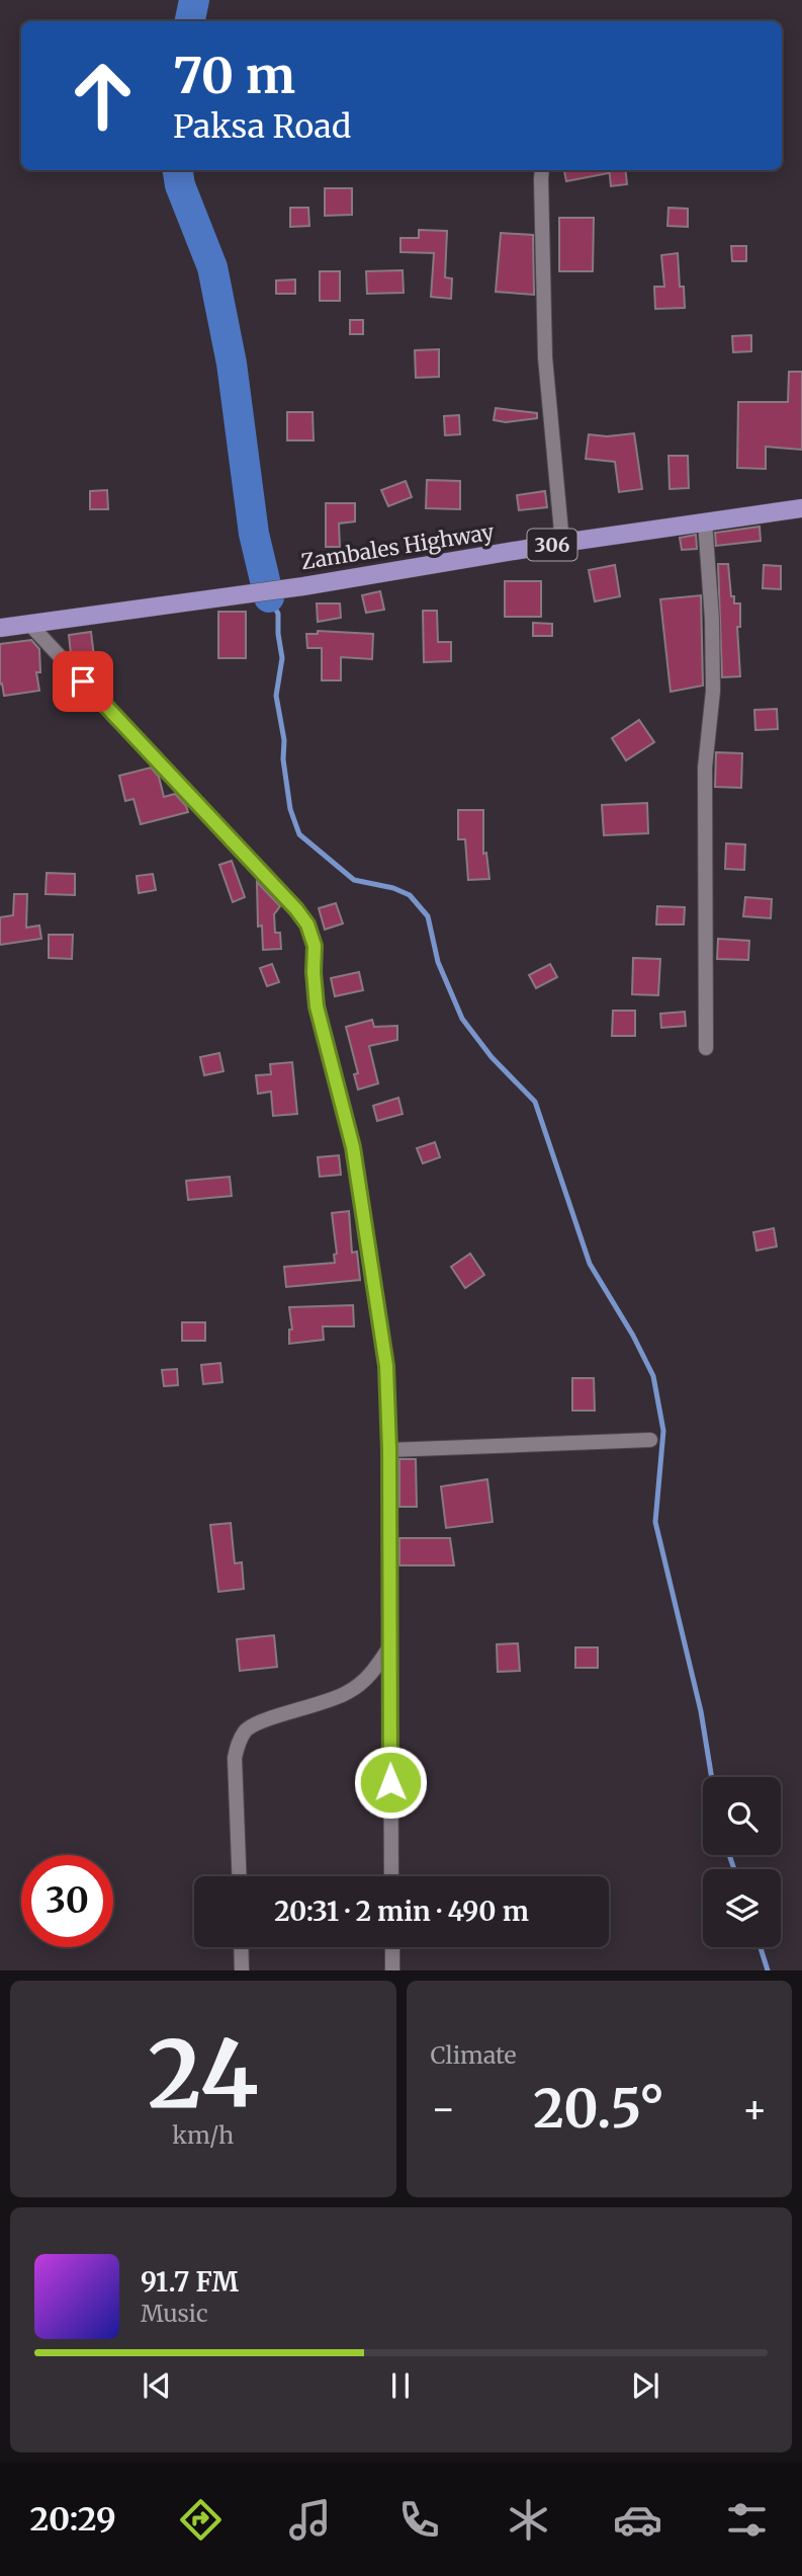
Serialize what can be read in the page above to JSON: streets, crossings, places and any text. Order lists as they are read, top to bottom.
{
  "streets": {
    "main road": ["306", "Zambales Highway"]
  },
  "page": {
    "turn": ["70 m", "Paksa Road"],
    "limit": "30",
    "trip": "20:31 · 2 min · 490 m",
    "tile": [
      ["24", "km/h"],
      "Climate"
    ],
    "heat": ["−", "20.5°", "+"],
    "song": ["91.7 FM", "Music"],
    "tabs": "20:29"
  }
}
